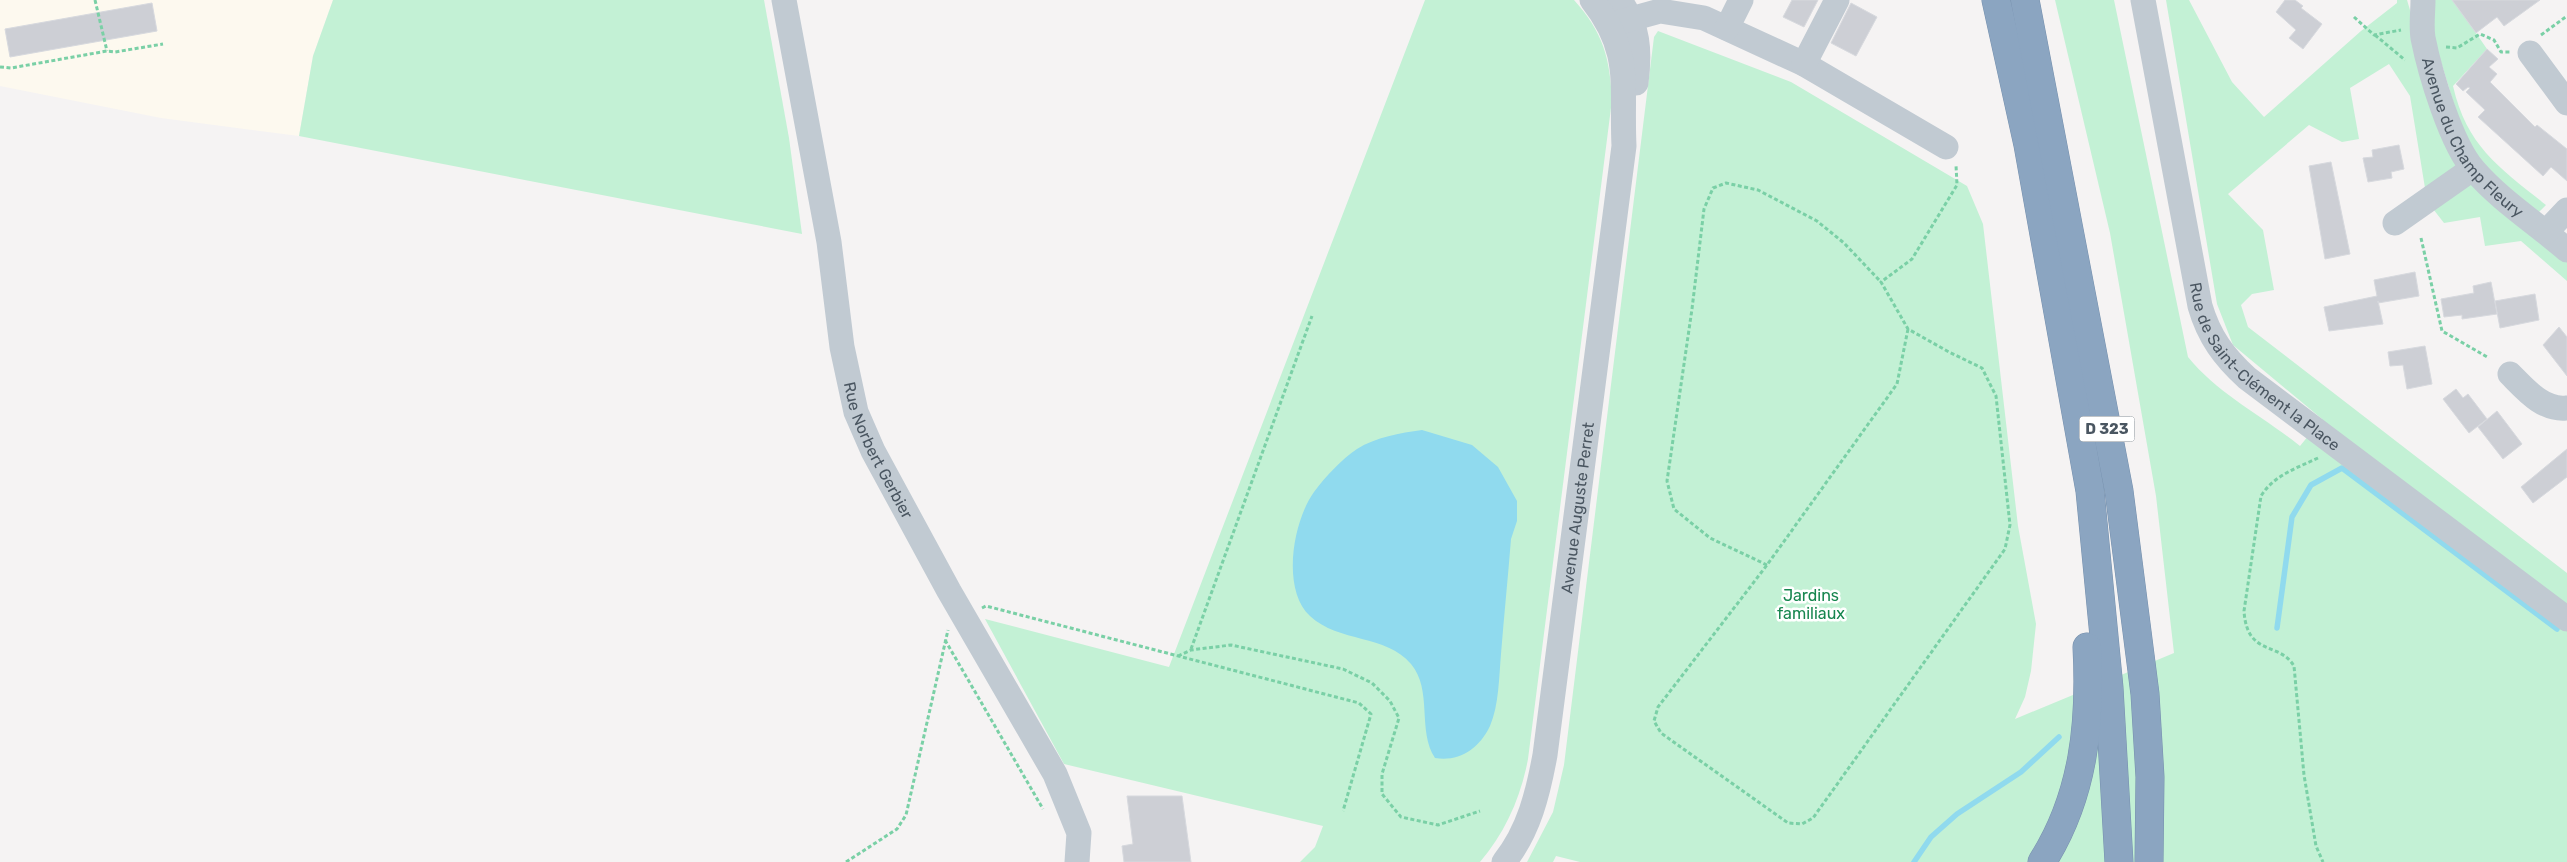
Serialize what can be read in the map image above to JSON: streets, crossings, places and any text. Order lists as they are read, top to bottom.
{
  "streets": {
    "highway": ["D 323"],
    "street": [
      "Avenue du Champ Fleury",
      "Rue de Saint-Clément la Place",
      "Rue Norbert Gerbier",
      "Avenue Auguste Perret"
    ]
  },
  "parks": ["Jardins familiaux"]
}
